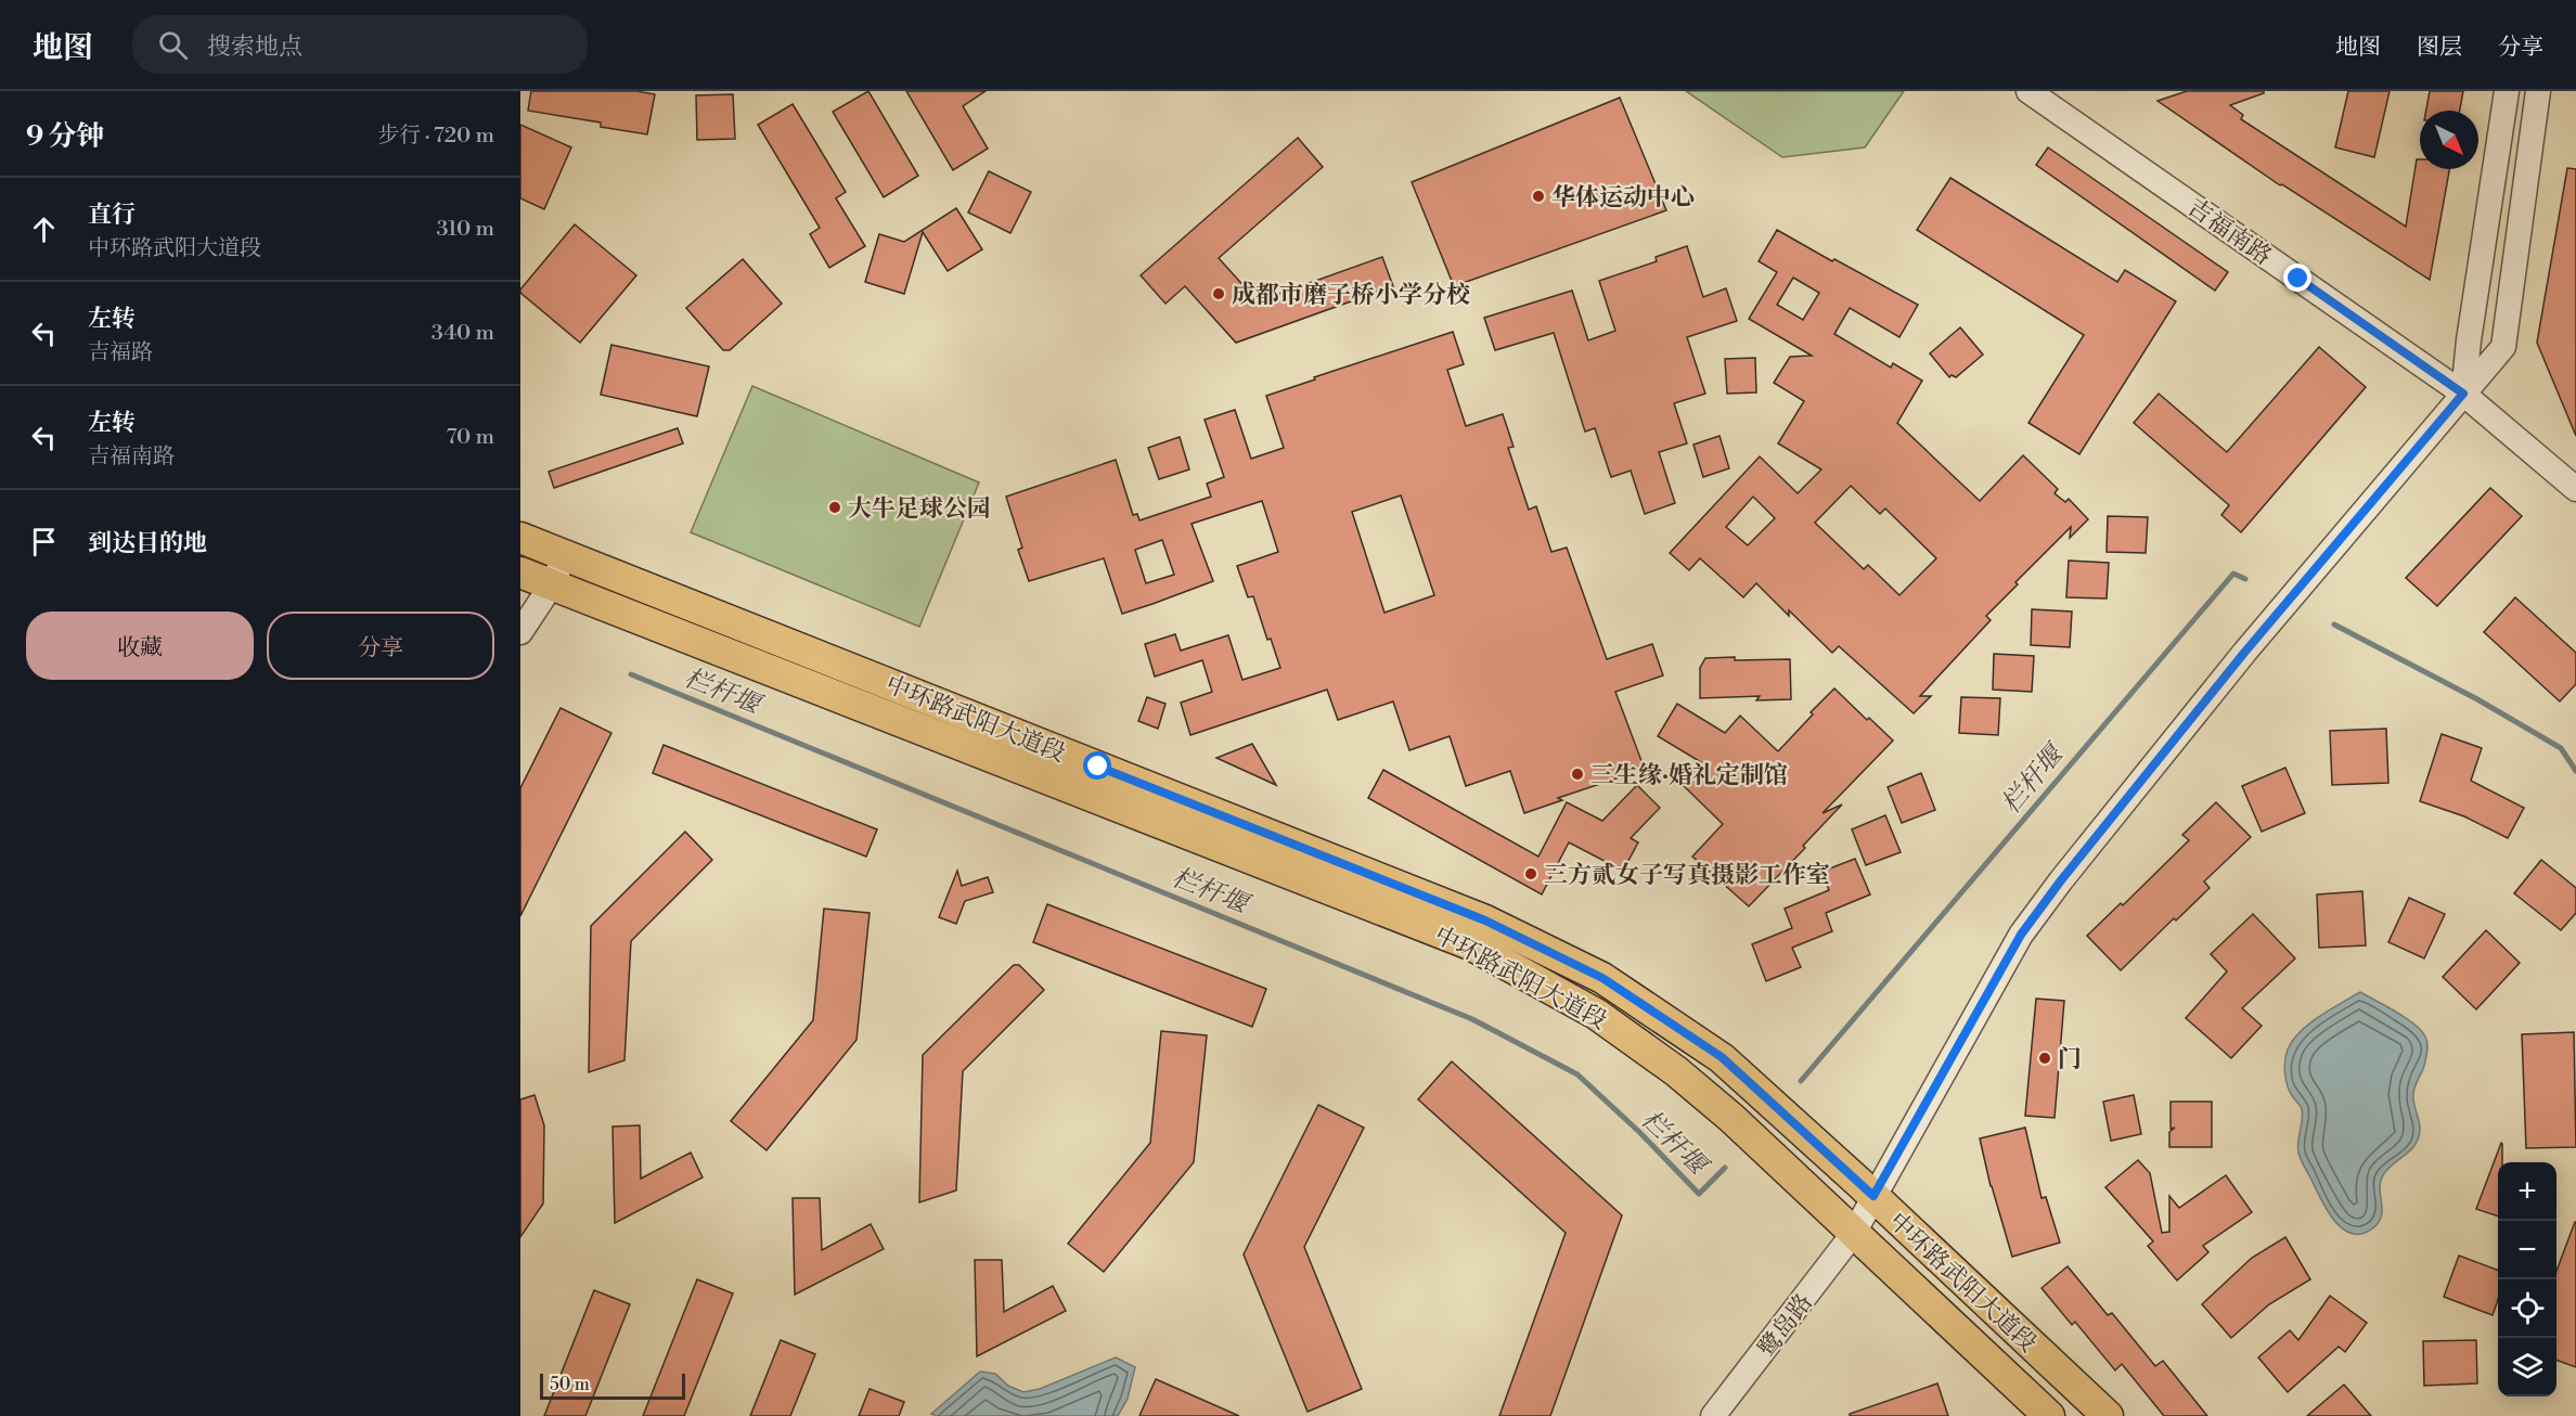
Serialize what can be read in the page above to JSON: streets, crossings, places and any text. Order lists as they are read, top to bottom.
{
  "streets": {
    "main road": ["中环路武阳大道段"],
    "street": ["吉福南路", "鹭岛路"]
  },
  "crossings": [
    ["吉福南路", "鹭岛路"],
    ["中环路武阳大道段", "鹭岛路"]
  ],
  "water": ["栏杆堰"],
  "places": [
    "华体运动中心",
    "成都市磨子桥小学分校",
    "大牛足球公园",
    "三生缘·婚礼定制馆",
    "三方贰女子写真摄影工作室",
    "门"
  ],
  "scale_bar": "50 m",
  "north": "bottom right",
  "page": {
    "header": "地图",
    "search": "搜索地点",
    "nav": ["地图", "图层", "分享"],
    "heading": ["9 分钟", "步行 · 720 m"],
    "list": [
      ["直行", "中环路武阳大道段", "310 m"],
      ["左转", "吉福路", "340 m"],
      ["左转", "吉福南路", "70 m"],
      "到达目的地"
    ],
    "buttons": ["收藏", "分享"],
    "map_buttons": ["+", "−"],
    "scale": "50 m"
  }
}
